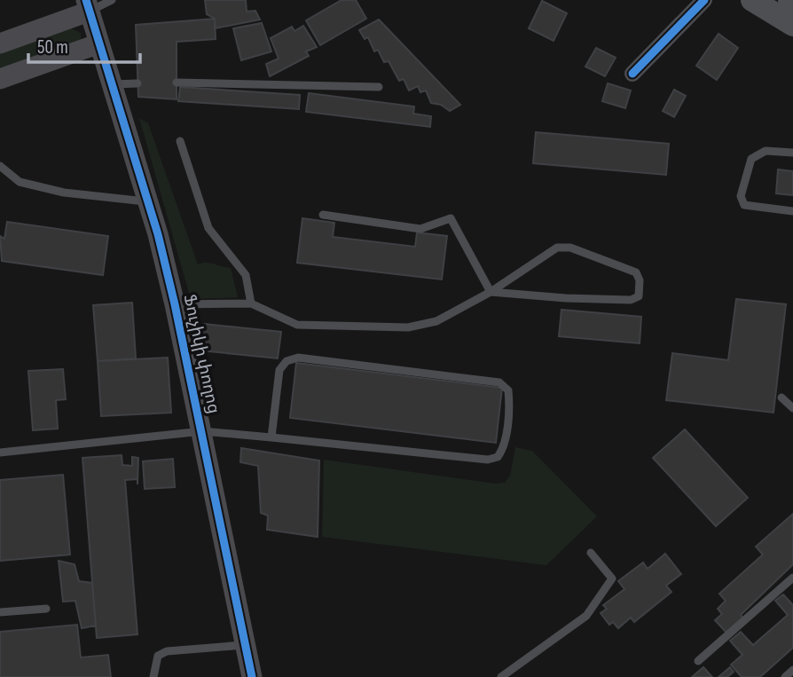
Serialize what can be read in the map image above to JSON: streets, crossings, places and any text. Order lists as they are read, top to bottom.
{
  "streets": {
    "street": ["Ֆուչիկի փողոց"]
  },
  "scale_bar": "50 m"
}
